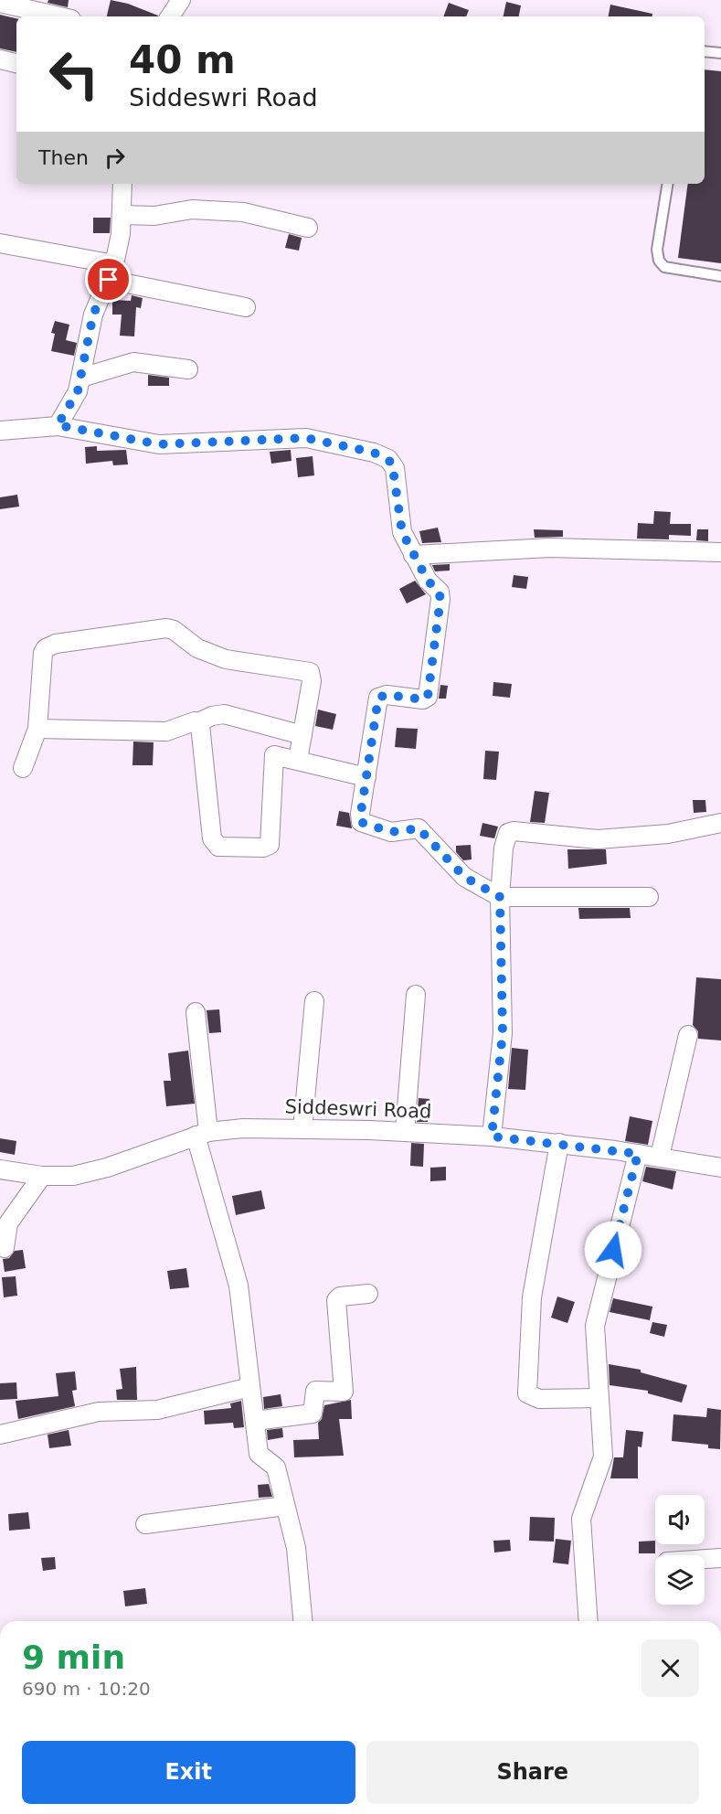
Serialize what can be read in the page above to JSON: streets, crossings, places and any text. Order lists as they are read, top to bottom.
{
  "streets": {
    "street": ["Siddeswri Road"]
  },
  "page": {
    "turn": ["40 m", "Siddeswri Road"],
    "then": "Then",
    "heading": ["9 min", "690 m · 10:20"],
    "buttons": ["Exit", "Share"]
  }
}
